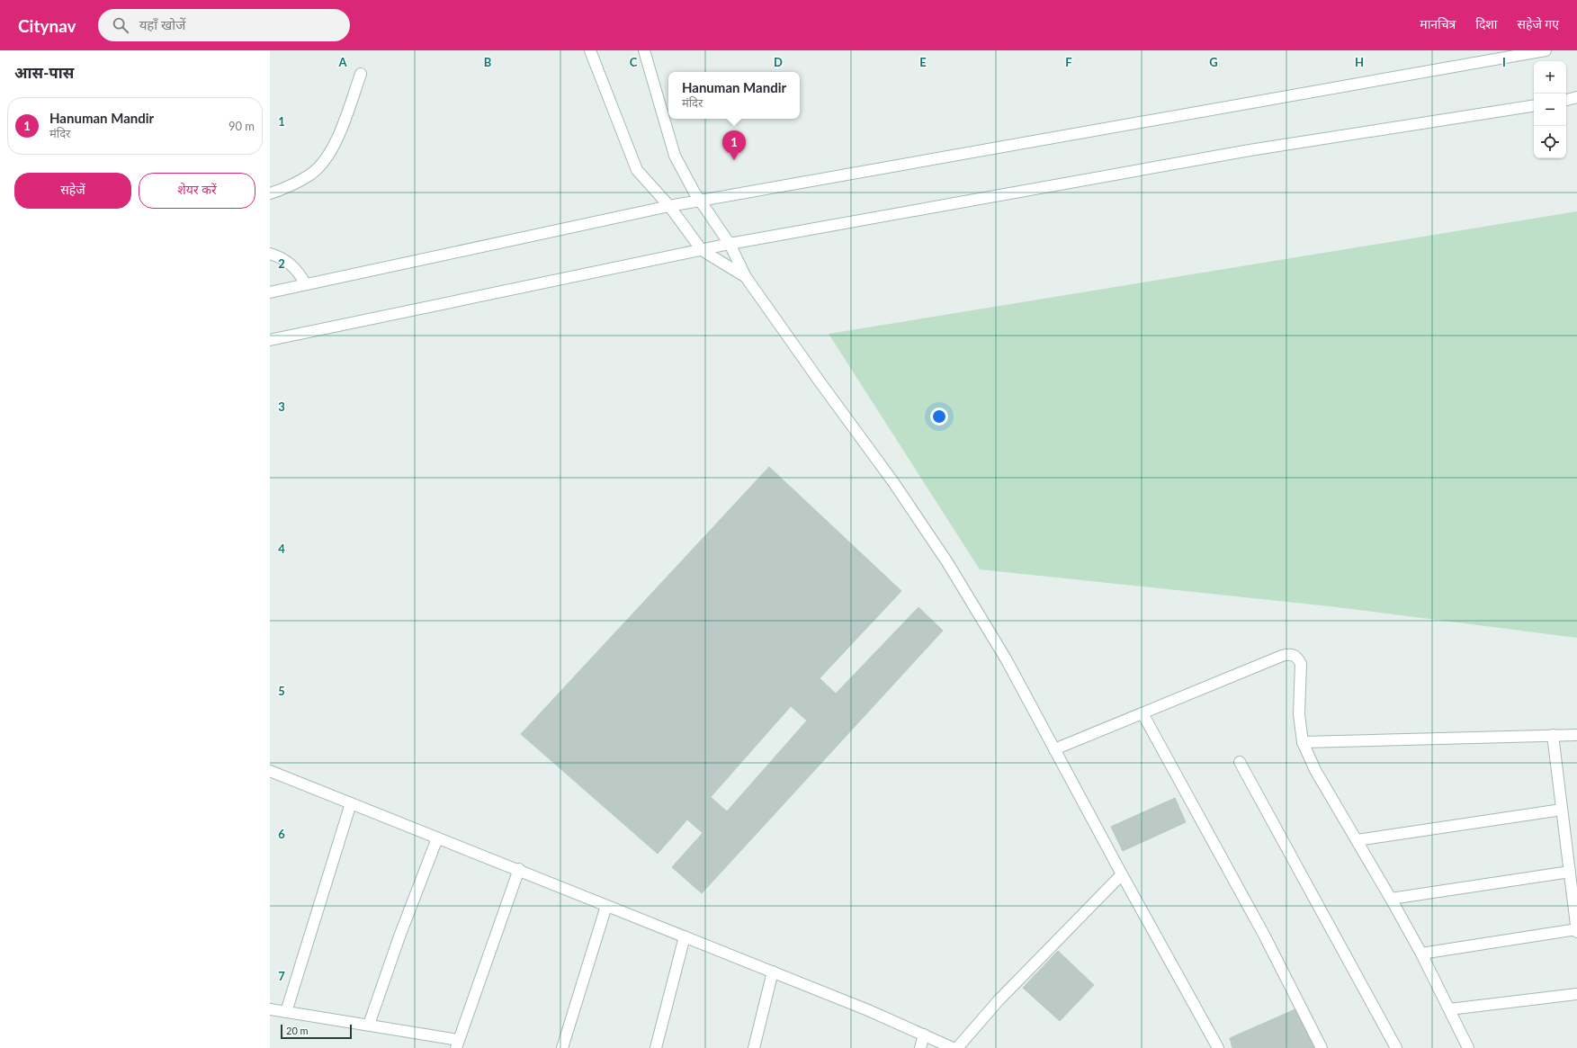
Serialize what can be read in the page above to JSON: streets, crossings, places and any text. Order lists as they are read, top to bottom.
{
  "scale_bar": "20 m",
  "page": {
    "header": "Citynav",
    "search": "यहाँ खोजें",
    "nav": ["मानचित्र", "दिशा", "सहेजे गए"],
    "heading": "आस-पास",
    "map_buttons": ["+", "−"],
    "popup": ["Hanuman Mandir", "मंदिर"],
    "list": [
      {
        "mark": "1",
        "name": "Hanuman Mandir",
        "note": "मंदिर",
        "value": "90 m"
      }
    ],
    "pins": "1",
    "buttons": ["सहेजें", "शेयर करें"],
    "scale": "20 m"
  },
  "grid": {
    "columns": [
      "A",
      "B",
      "C",
      "D",
      "E",
      "F",
      "G",
      "H",
      "I"
    ],
    "rows": [
      "1",
      "2",
      "3",
      "4",
      "5",
      "6",
      "7"
    ]
  }
}
